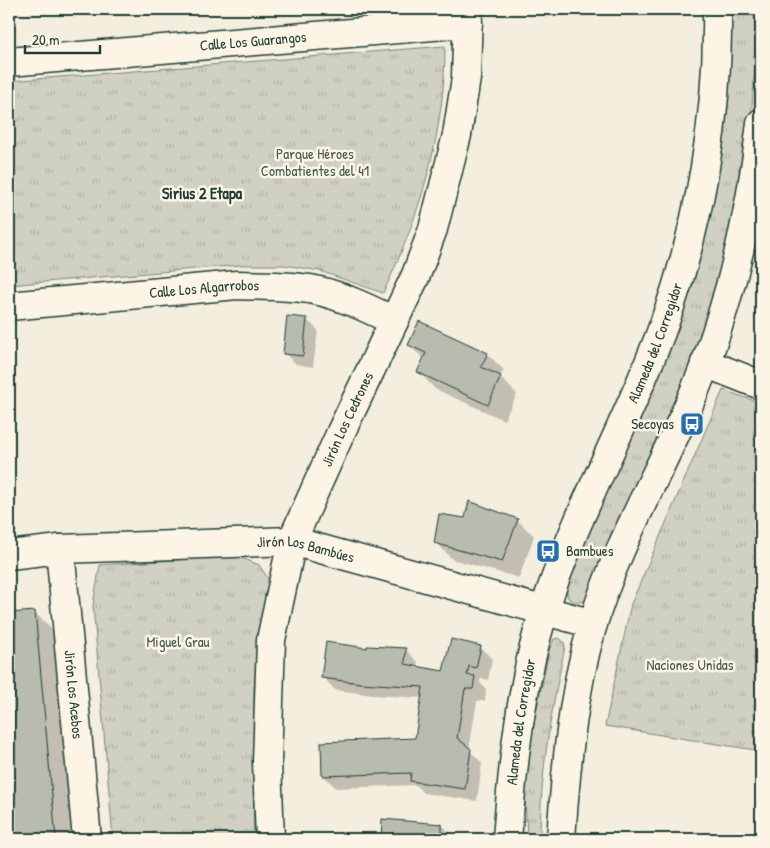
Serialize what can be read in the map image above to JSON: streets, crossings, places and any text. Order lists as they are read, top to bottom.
{
  "streets": {
    "street": [
      "Calle Los Guarangos",
      "Calle Los Algarrobos",
      "Alameda del Corregidor",
      "Jirón Los Cedrones",
      "Jirón Los Bambúes",
      "Jirón Los Acebos"
    ]
  },
  "crossings": [
    ["Calle Los Guarangos", "Jirón Los Cedrones"],
    ["Calle Los Algarrobos", "Jirón Los Cedrones"],
    ["Alameda del Corregidor", "Jirón Los Bambúes"],
    ["Jirón Los Cedrones", "Jirón Los Bambúes"],
    ["Jirón Los Bambúes", "Jirón Los Acebos"]
  ],
  "districts": ["Sirius 2 Etapa"],
  "parks": ["Parque Héroes Combatientes del 41", "Miguel Grau", "Naciones Unidas"],
  "places": {
    "bus stop": ["Secoyas", "Bambues"]
  },
  "scale_bar": "20 m"
}
